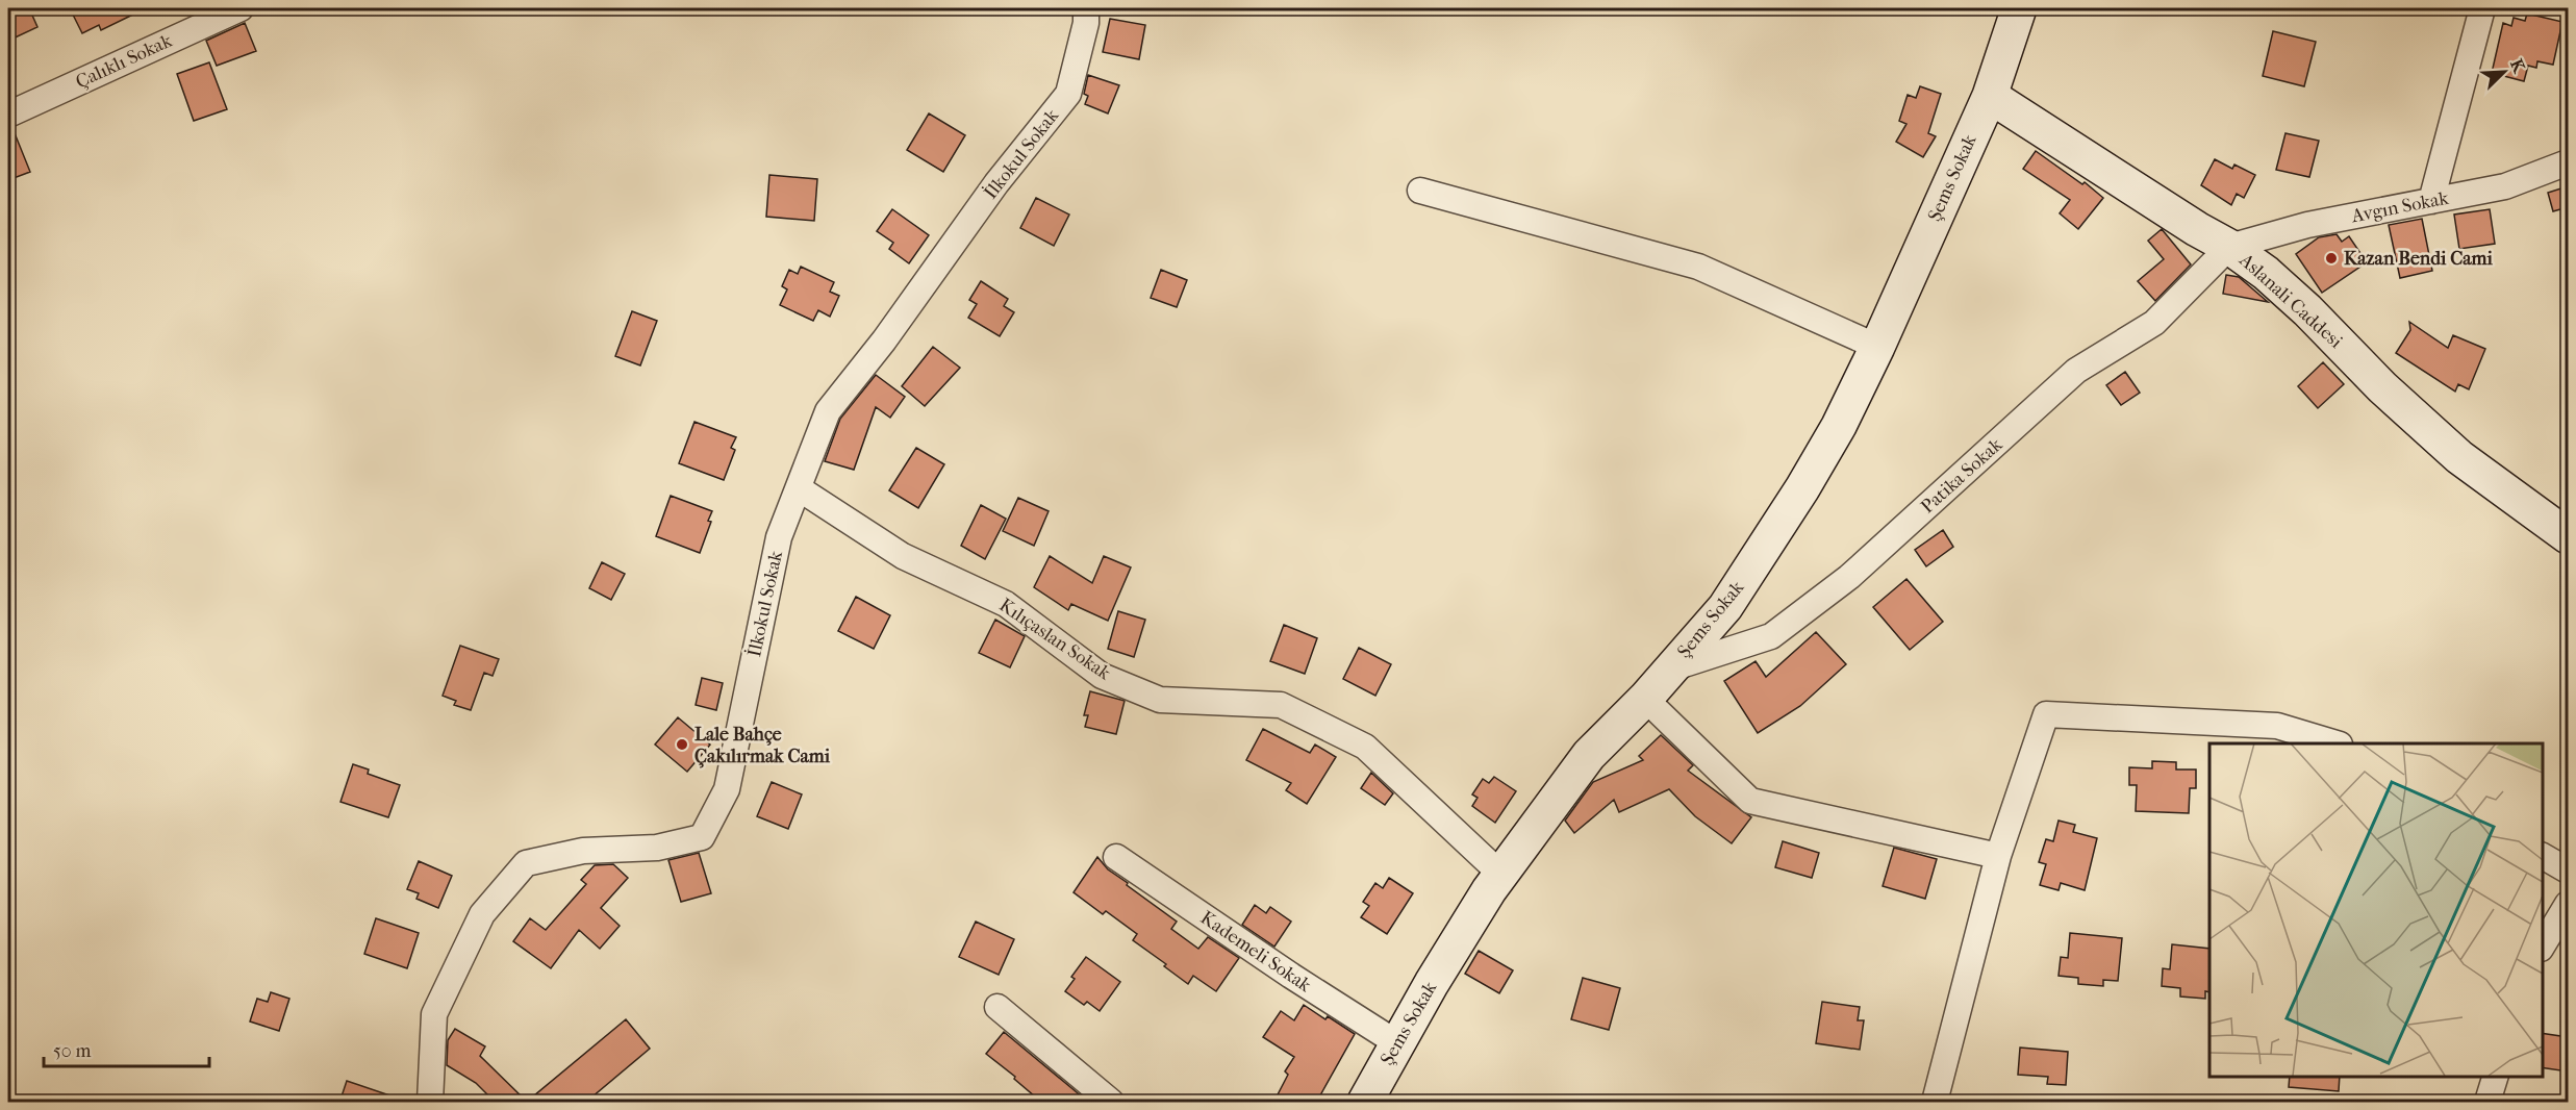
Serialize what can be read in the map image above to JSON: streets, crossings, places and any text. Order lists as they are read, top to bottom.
{
  "streets": {
    "street": [
      "Çalıklı Sokak",
      "İlkokul Sokak",
      "Şems Sokak",
      "Avgın Sokak",
      "Aslanali Caddesi",
      "Patika Sokak",
      "Kılıçaslan Sokak",
      "Kademeli Sokak"
    ]
  },
  "crossings": [
    ["İlkokul Sokak", "Kılıçaslan Sokak"],
    ["Şems Sokak", "Aslanali Caddesi"],
    ["Şems Sokak", "Patika Sokak"],
    ["Şems Sokak", "Kılıçaslan Sokak"],
    ["Şems Sokak", "Kademeli Sokak"],
    ["Avgın Sokak", "Aslanali Caddesi"],
    ["Avgın Sokak", "Patika Sokak"],
    ["Aslanali Caddesi", "Patika Sokak"]
  ],
  "places": ["Kazan Bendi Cami", "Lale Bahçe Çakılırmak Cami"],
  "scale_bar": "50 m",
  "north": "top right"
}
